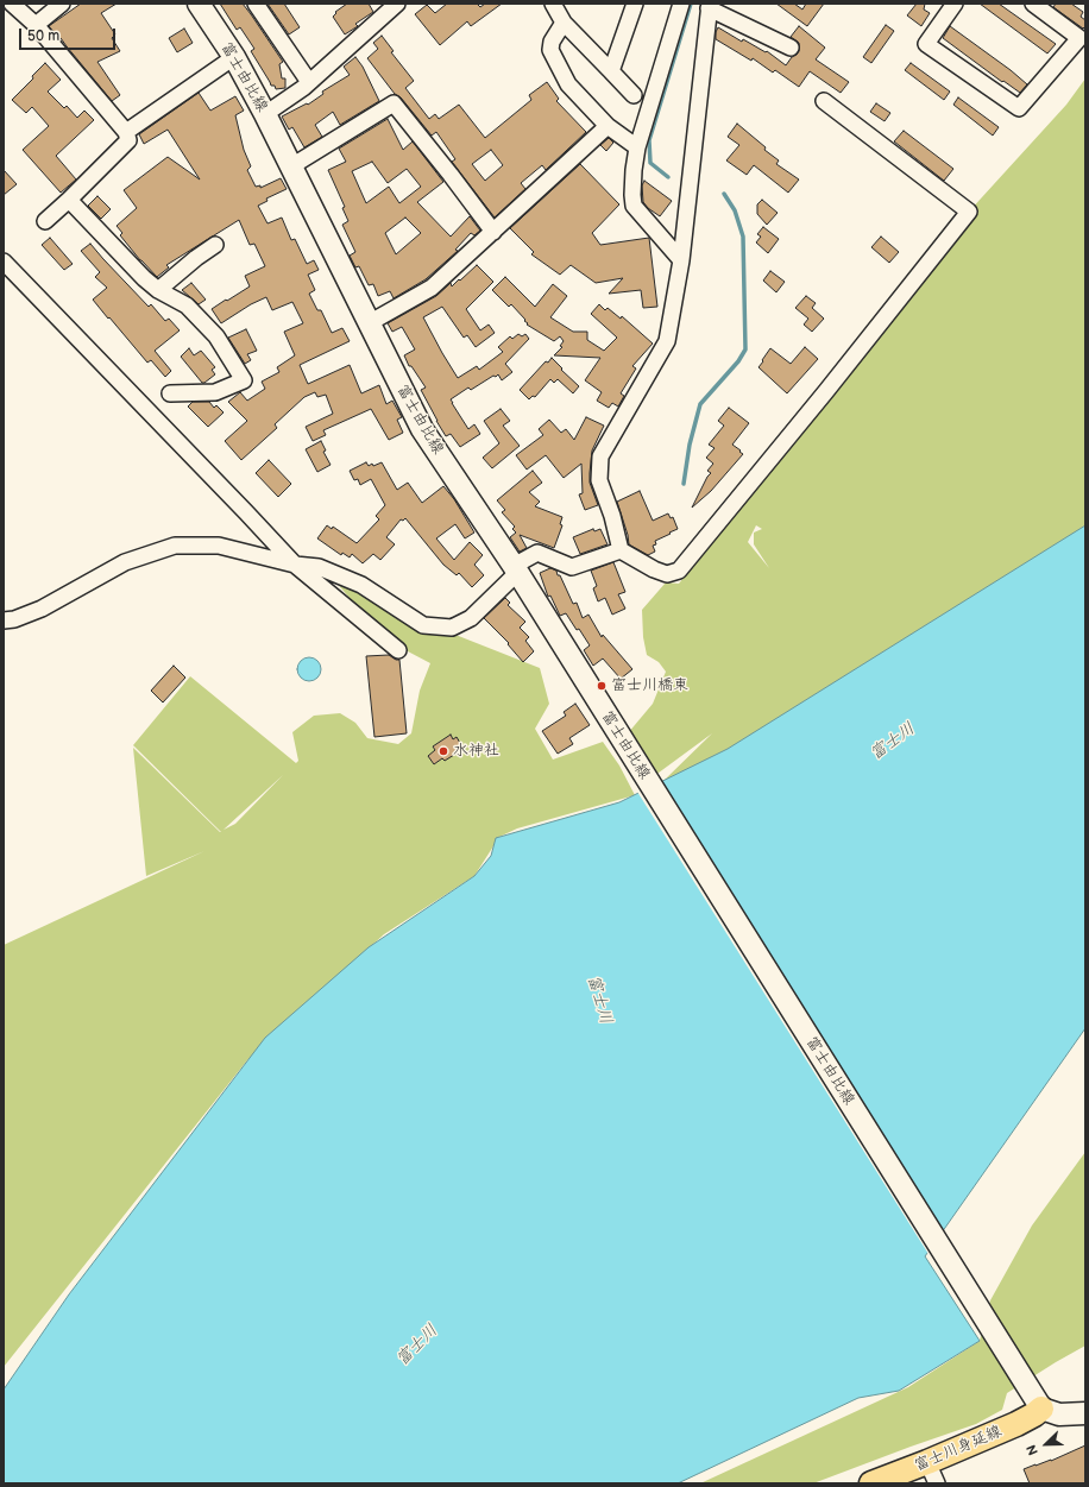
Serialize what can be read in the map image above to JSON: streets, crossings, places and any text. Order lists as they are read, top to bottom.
{
  "streets": {
    "main road": ["富士由比線", "富士川身延線"]
  },
  "crossings": [
    ["富士由比線", "富士川身延線"]
  ],
  "water": ["富士川"],
  "places": ["富士川橋東", "水神社"],
  "scale_bar": "50 m",
  "north": "bottom left"
}
